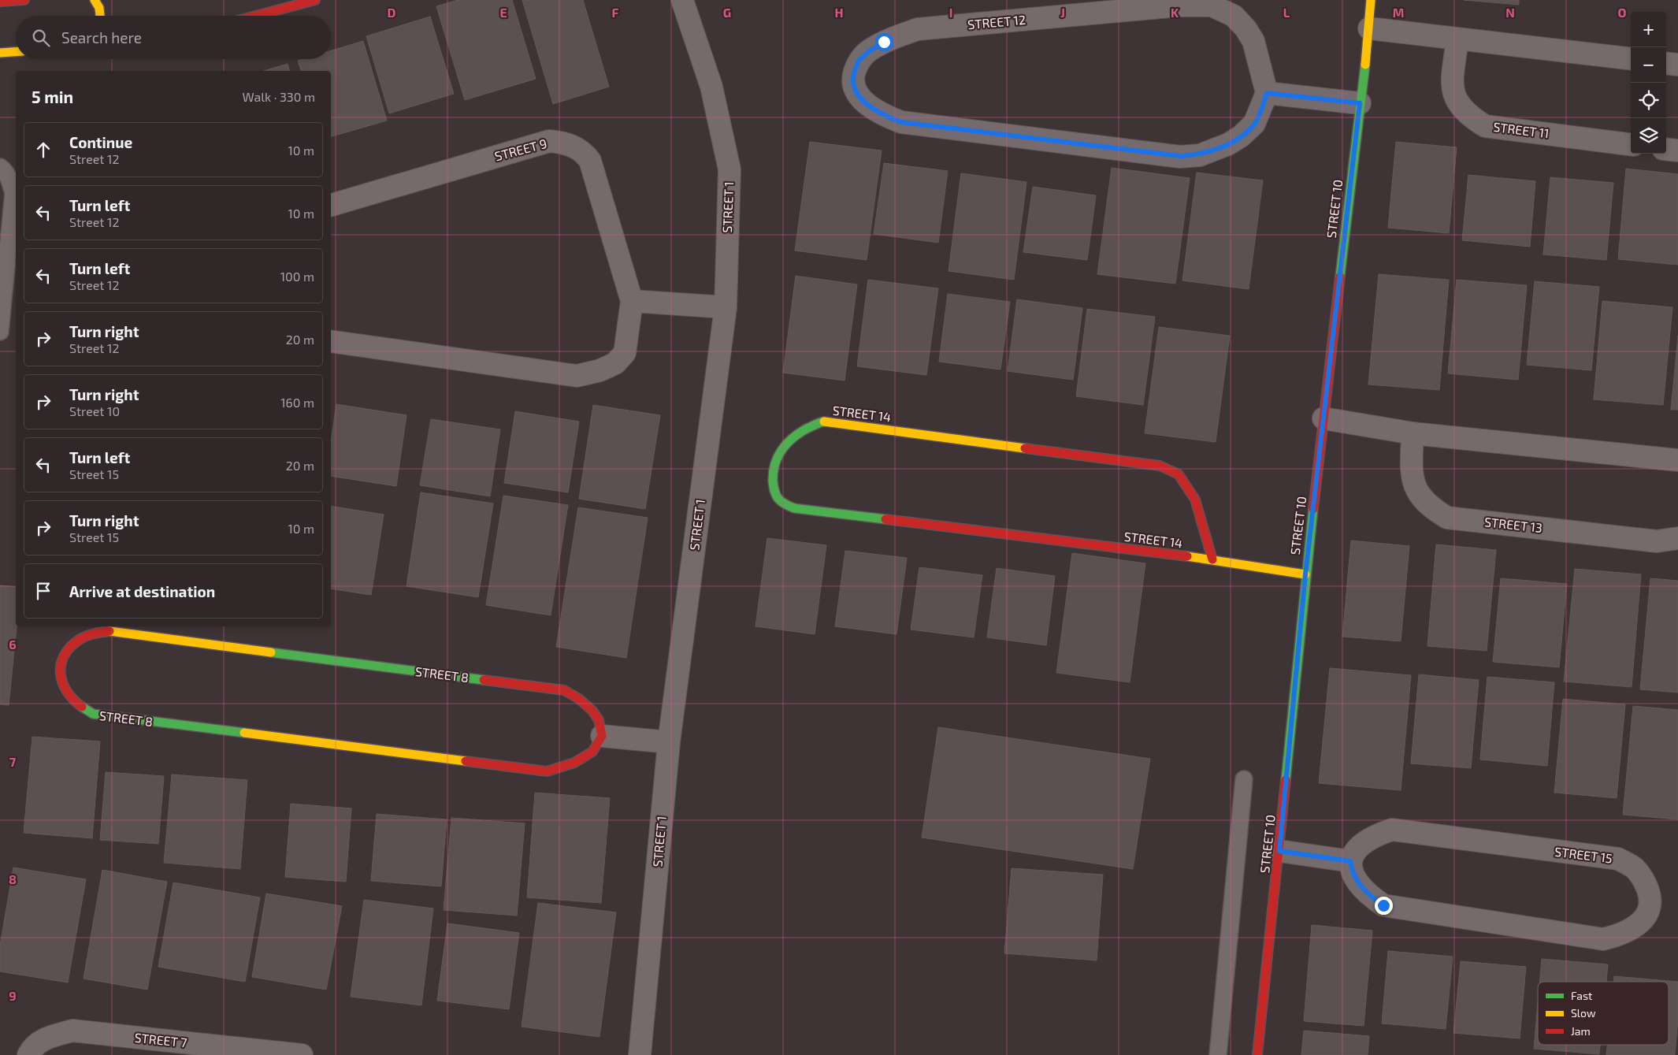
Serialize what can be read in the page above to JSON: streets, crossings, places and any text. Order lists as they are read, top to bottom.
{
  "streets": {
    "street": [
      "STREET 12",
      "STREET 11",
      "STREET 9",
      "STREET 1",
      "STREET 10",
      "STREET 14",
      "STREET 13",
      "STREET 8",
      "STREET 15",
      "STREET 7"
    ]
  },
  "crossings": [
    ["STREET 10", "STREET 14"]
  ],
  "legend": ["Fast", "Slow", "Jam"],
  "page": {
    "map_buttons": ["+", "−"],
    "search": "Search here",
    "heading": ["5 min", "Walk · 330 m"],
    "list": [
      ["Continue", "Street 12", "10 m"],
      ["Turn left", "Street 12", "10 m"],
      ["Turn left", "Street 12", "100 m"],
      ["Turn right", "Street 12", "20 m"],
      ["Turn right", "Street 10", "160 m"],
      ["Turn left", "Street 15", "20 m"],
      ["Turn right", "Street 15", "10 m"],
      "Arrive at destination"
    ]
  },
  "grid": {
    "columns": [
      "D",
      "E",
      "F",
      "G",
      "H",
      "I",
      "J",
      "K",
      "L",
      "M",
      "N",
      "O"
    ],
    "rows": [
      "6",
      "7",
      "8",
      "9"
    ]
  }
}
